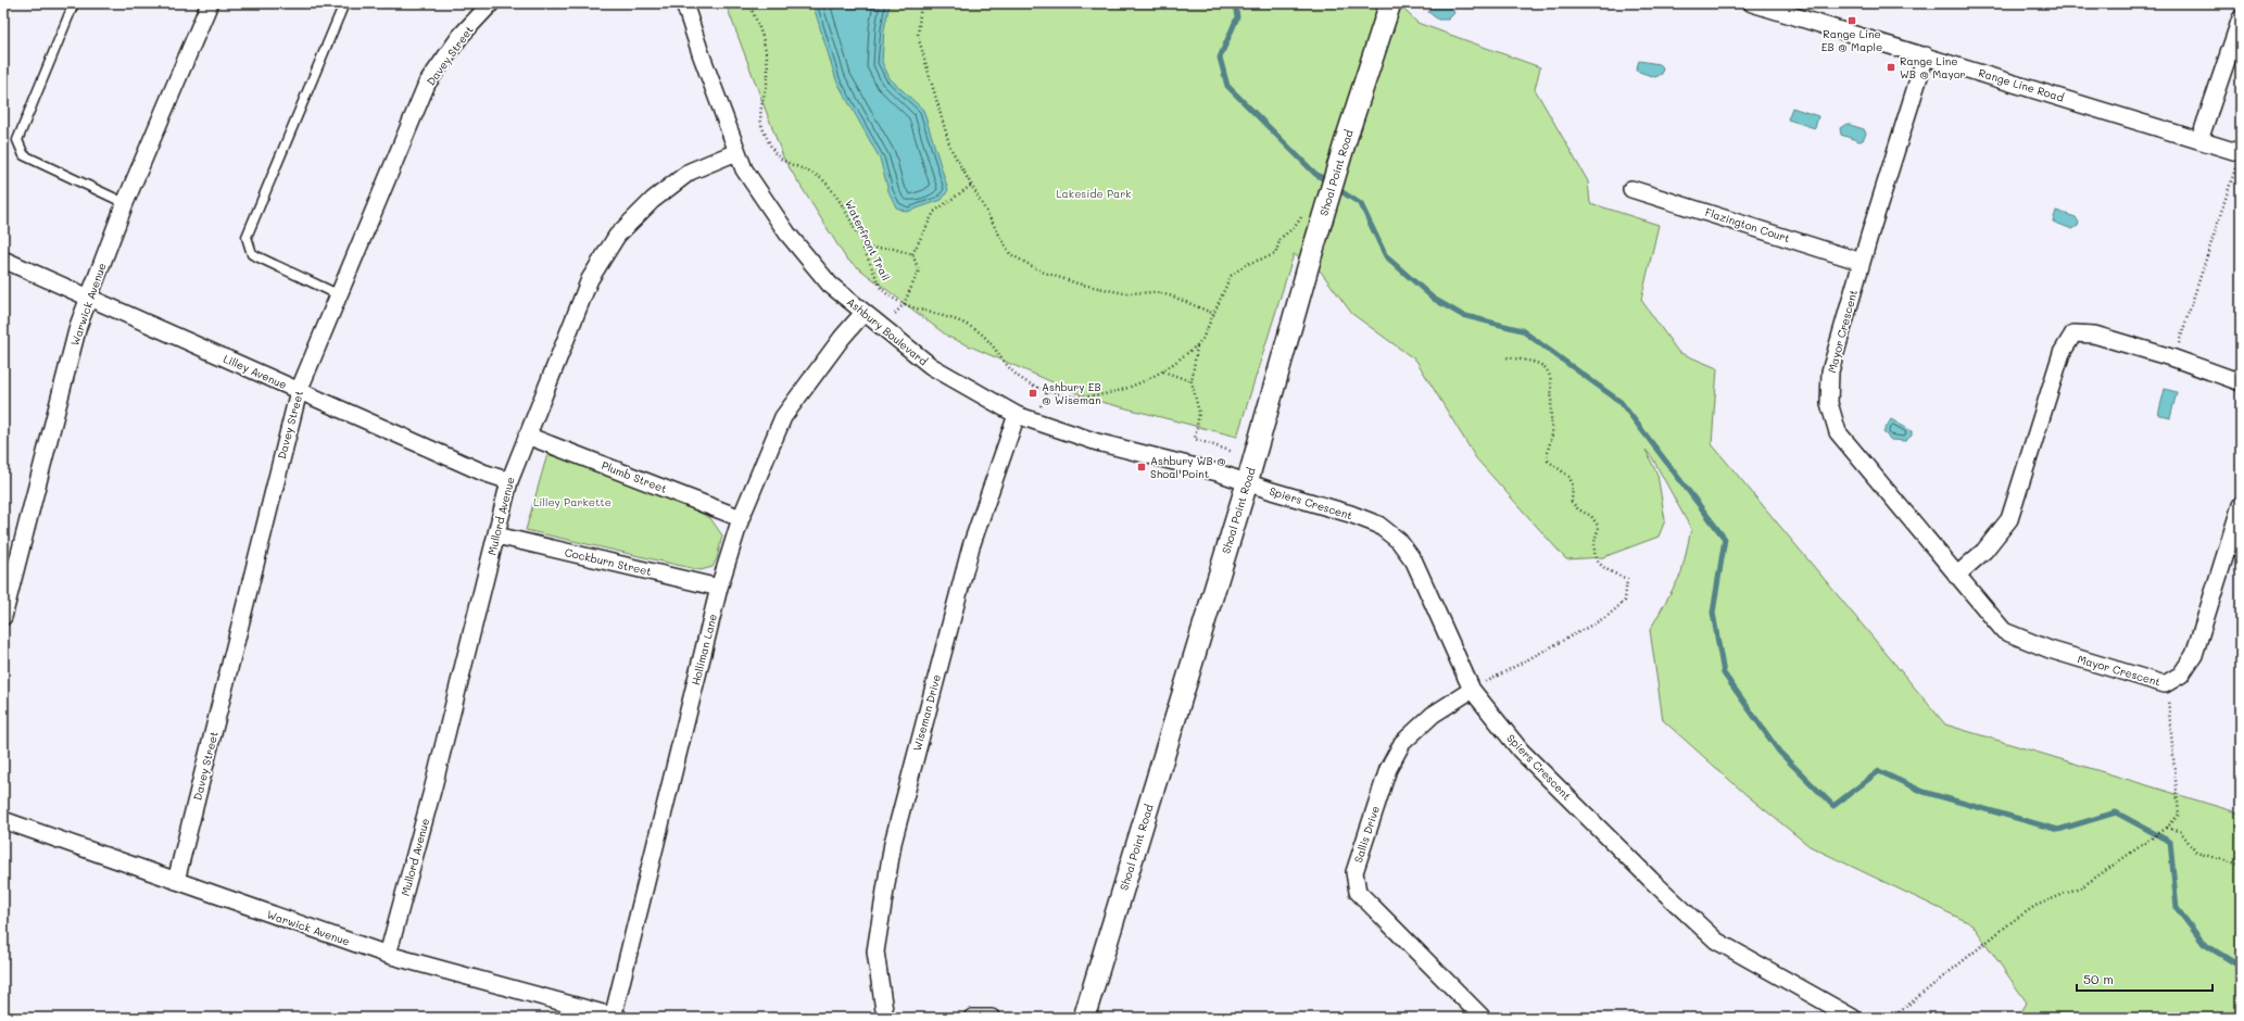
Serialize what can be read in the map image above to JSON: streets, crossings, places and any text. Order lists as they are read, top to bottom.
{
  "streets": {
    "street": [
      "Davey Street",
      "Range Line Road",
      "Shoal Point Road",
      "Flazington Court",
      "Warwick Avenue",
      "Ashbury Boulevard",
      "Mayor Crescent",
      "Lilley Avenue",
      "Plumb Street",
      "Spiers Crescent",
      "Mullord Avenue",
      "Cockburn Street",
      "Holliman Lane",
      "Wiseman Drive",
      "Sallis Drive"
    ],
    "path": ["Waterfront Trail"]
  },
  "crossings": [
    ["Davey Street", "Warwick Avenue"],
    ["Davey Street", "Lilley Avenue"],
    ["Range Line Road", "Mayor Crescent"],
    ["Shoal Point Road", "Ashbury Boulevard"],
    ["Shoal Point Road", "Spiers Crescent"],
    ["Flazington Court", "Mayor Crescent"],
    ["Warwick Avenue", "Lilley Avenue"],
    ["Warwick Avenue", "Mullord Avenue"],
    ["Warwick Avenue", "Holliman Lane"],
    ["Ashbury Boulevard", "Spiers Crescent"],
    ["Ashbury Boulevard", "Mullord Avenue"],
    ["Ashbury Boulevard", "Holliman Lane"],
    ["Ashbury Boulevard", "Wiseman Drive"],
    ["Lilley Avenue", "Mullord Avenue"],
    ["Plumb Street", "Mullord Avenue"],
    ["Plumb Street", "Holliman Lane"],
    ["Spiers Crescent", "Sallis Drive"],
    ["Mullord Avenue", "Cockburn Street"],
    ["Cockburn Street", "Holliman Lane"]
  ],
  "parks": ["Lakeside Park", "Lilley Parkette"],
  "places": {
    "transit": [
      "Range Line EB @ Maple",
      "Range Line WB @ Mayor",
      "Ashbury EB @ Wiseman",
      "Ashbury WB @ Shoal Point"
    ]
  },
  "scale_bar": "50 m"
}
